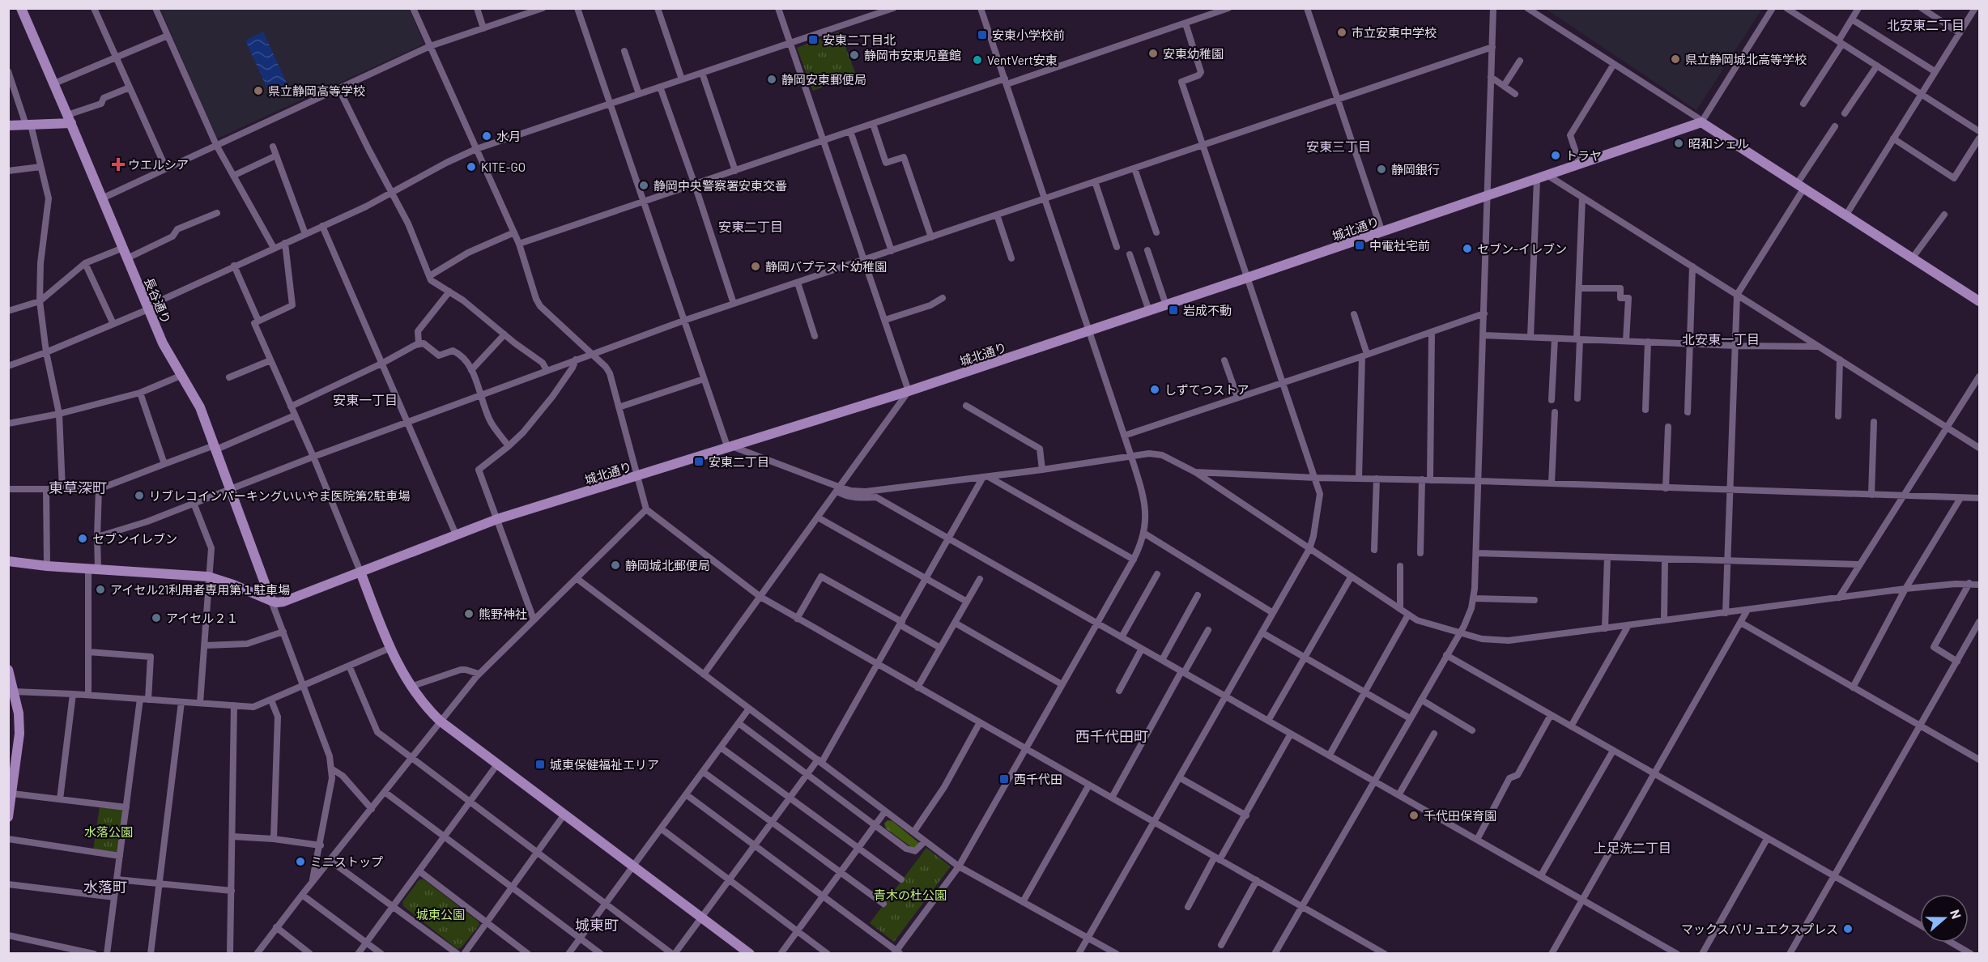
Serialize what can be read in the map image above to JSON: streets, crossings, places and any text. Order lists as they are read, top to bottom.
{
  "streets": {
    "street": ["城北通り", "長谷通り"]
  },
  "crossings": [
    ["城北通り", "長谷通り"]
  ],
  "districts": [
    "北安東二丁目",
    "安東三丁目",
    "安東二丁目",
    "北安東一丁目",
    "安東一丁目",
    "東草深町",
    "西千代田町",
    "上足洗二丁目",
    "水落町",
    "城東町"
  ],
  "parks": ["水落公園", "青木の杜公園", "城東公園"],
  "places": {
    "other": [
      "市立安東中学校",
      "安東幼稚園",
      "静岡市安東児童館",
      "県立静岡城北高等学校",
      "VentVert安東",
      "静岡安東郵便局",
      "県立静岡高等学校",
      "水月",
      "昭和シェル",
      "トラヤ",
      "KITE-GO",
      "静岡銀行",
      "静岡中央警察署安東交番",
      "セブン-イレブン",
      "静岡バプテスト幼稚園",
      "しずてつストア",
      "リブレコインパーキングいいやま医院第2駐車場",
      "セブンイレブン",
      "静岡城北郵便局",
      "アイセル21利用者専用第１駐車場",
      "熊野神社",
      "アイセル２１",
      "千代田保育園",
      "ミニストップ",
      "マックスバリュエクスプレス"
    ],
    "transit": [
      "安東小学校前",
      "安東二丁目北",
      "中電社宅前",
      "岩成不動",
      "安東二丁目",
      "城東保健福祉エリア",
      "西千代田"
    ],
    "health": ["ウエルシア"]
  },
  "north": "right"
}
